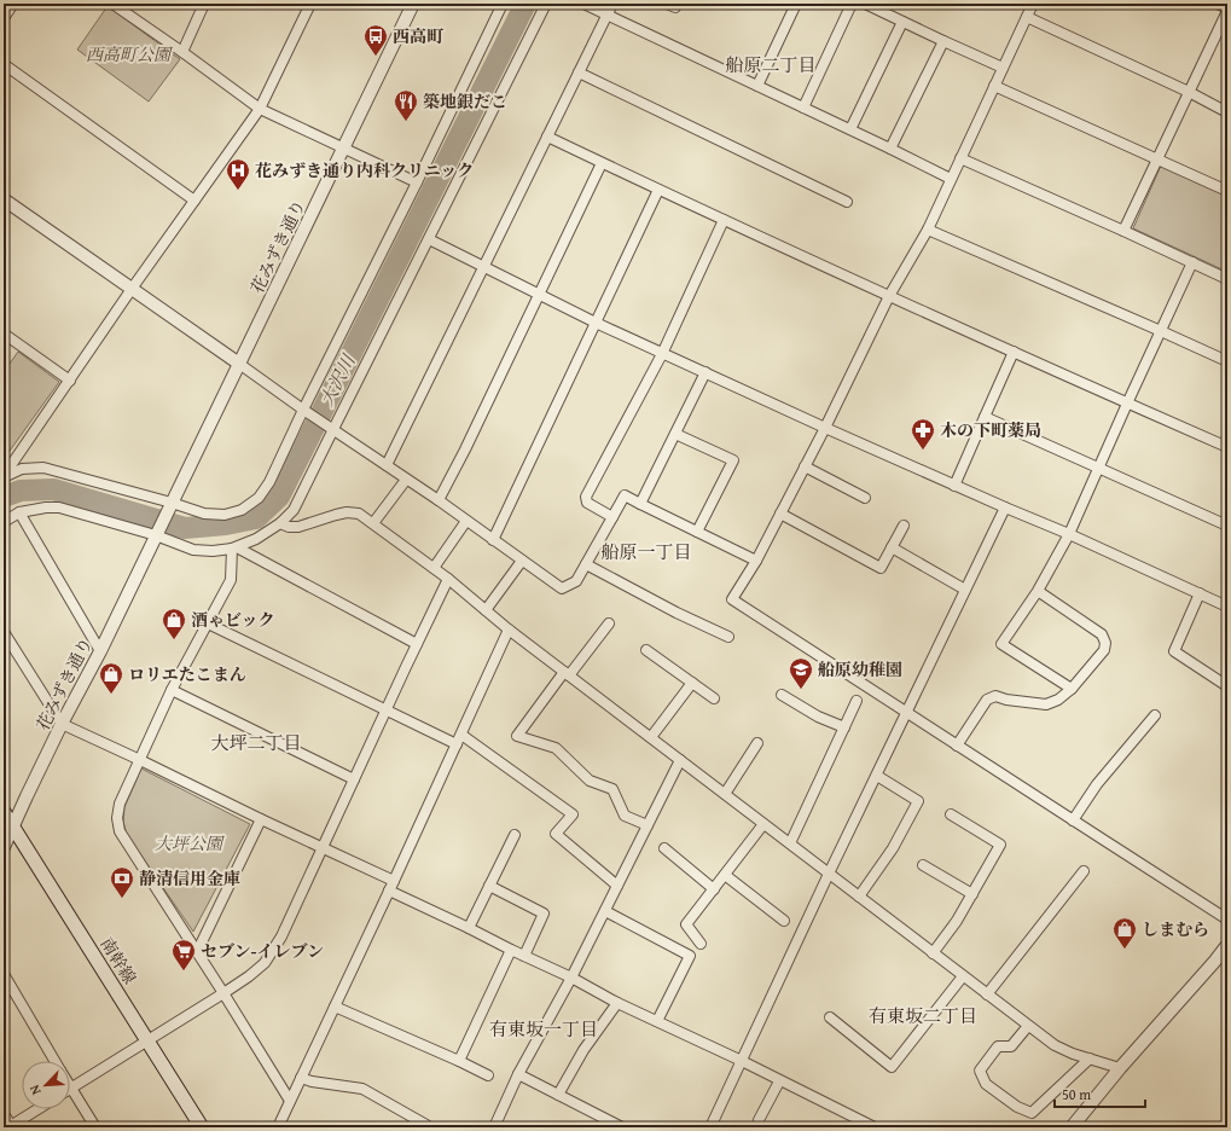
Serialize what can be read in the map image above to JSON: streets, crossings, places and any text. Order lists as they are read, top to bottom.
{
  "streets": {
    "main road": ["南幹線"],
    "street": ["花みずき通り"]
  },
  "crossings": [
    ["花みずき通り", "南幹線"]
  ],
  "districts": [
    "船原二丁目",
    "船原一丁目",
    "大坪二丁目",
    "有東坂二丁目",
    "有東坂一丁目"
  ],
  "water": ["大沢川"],
  "parks": ["西高町公園", "大坪公園"],
  "places": {
    "bus stop": ["西高町"],
    "restaurant": ["築地銀だこ"],
    "hospital": ["花みずき通り内科クリニック"],
    "pharmacy": ["木の下町薬局"],
    "shop": ["酒ゃビック", "ロリエたこまん", "しまむら"],
    "school or university": ["船原幼稚園"],
    "bank": ["静清信用金庫"],
    "supermarket": ["セブン-イレブン"]
  },
  "scale_bar": "50 m",
  "north": "bottom left"
}
